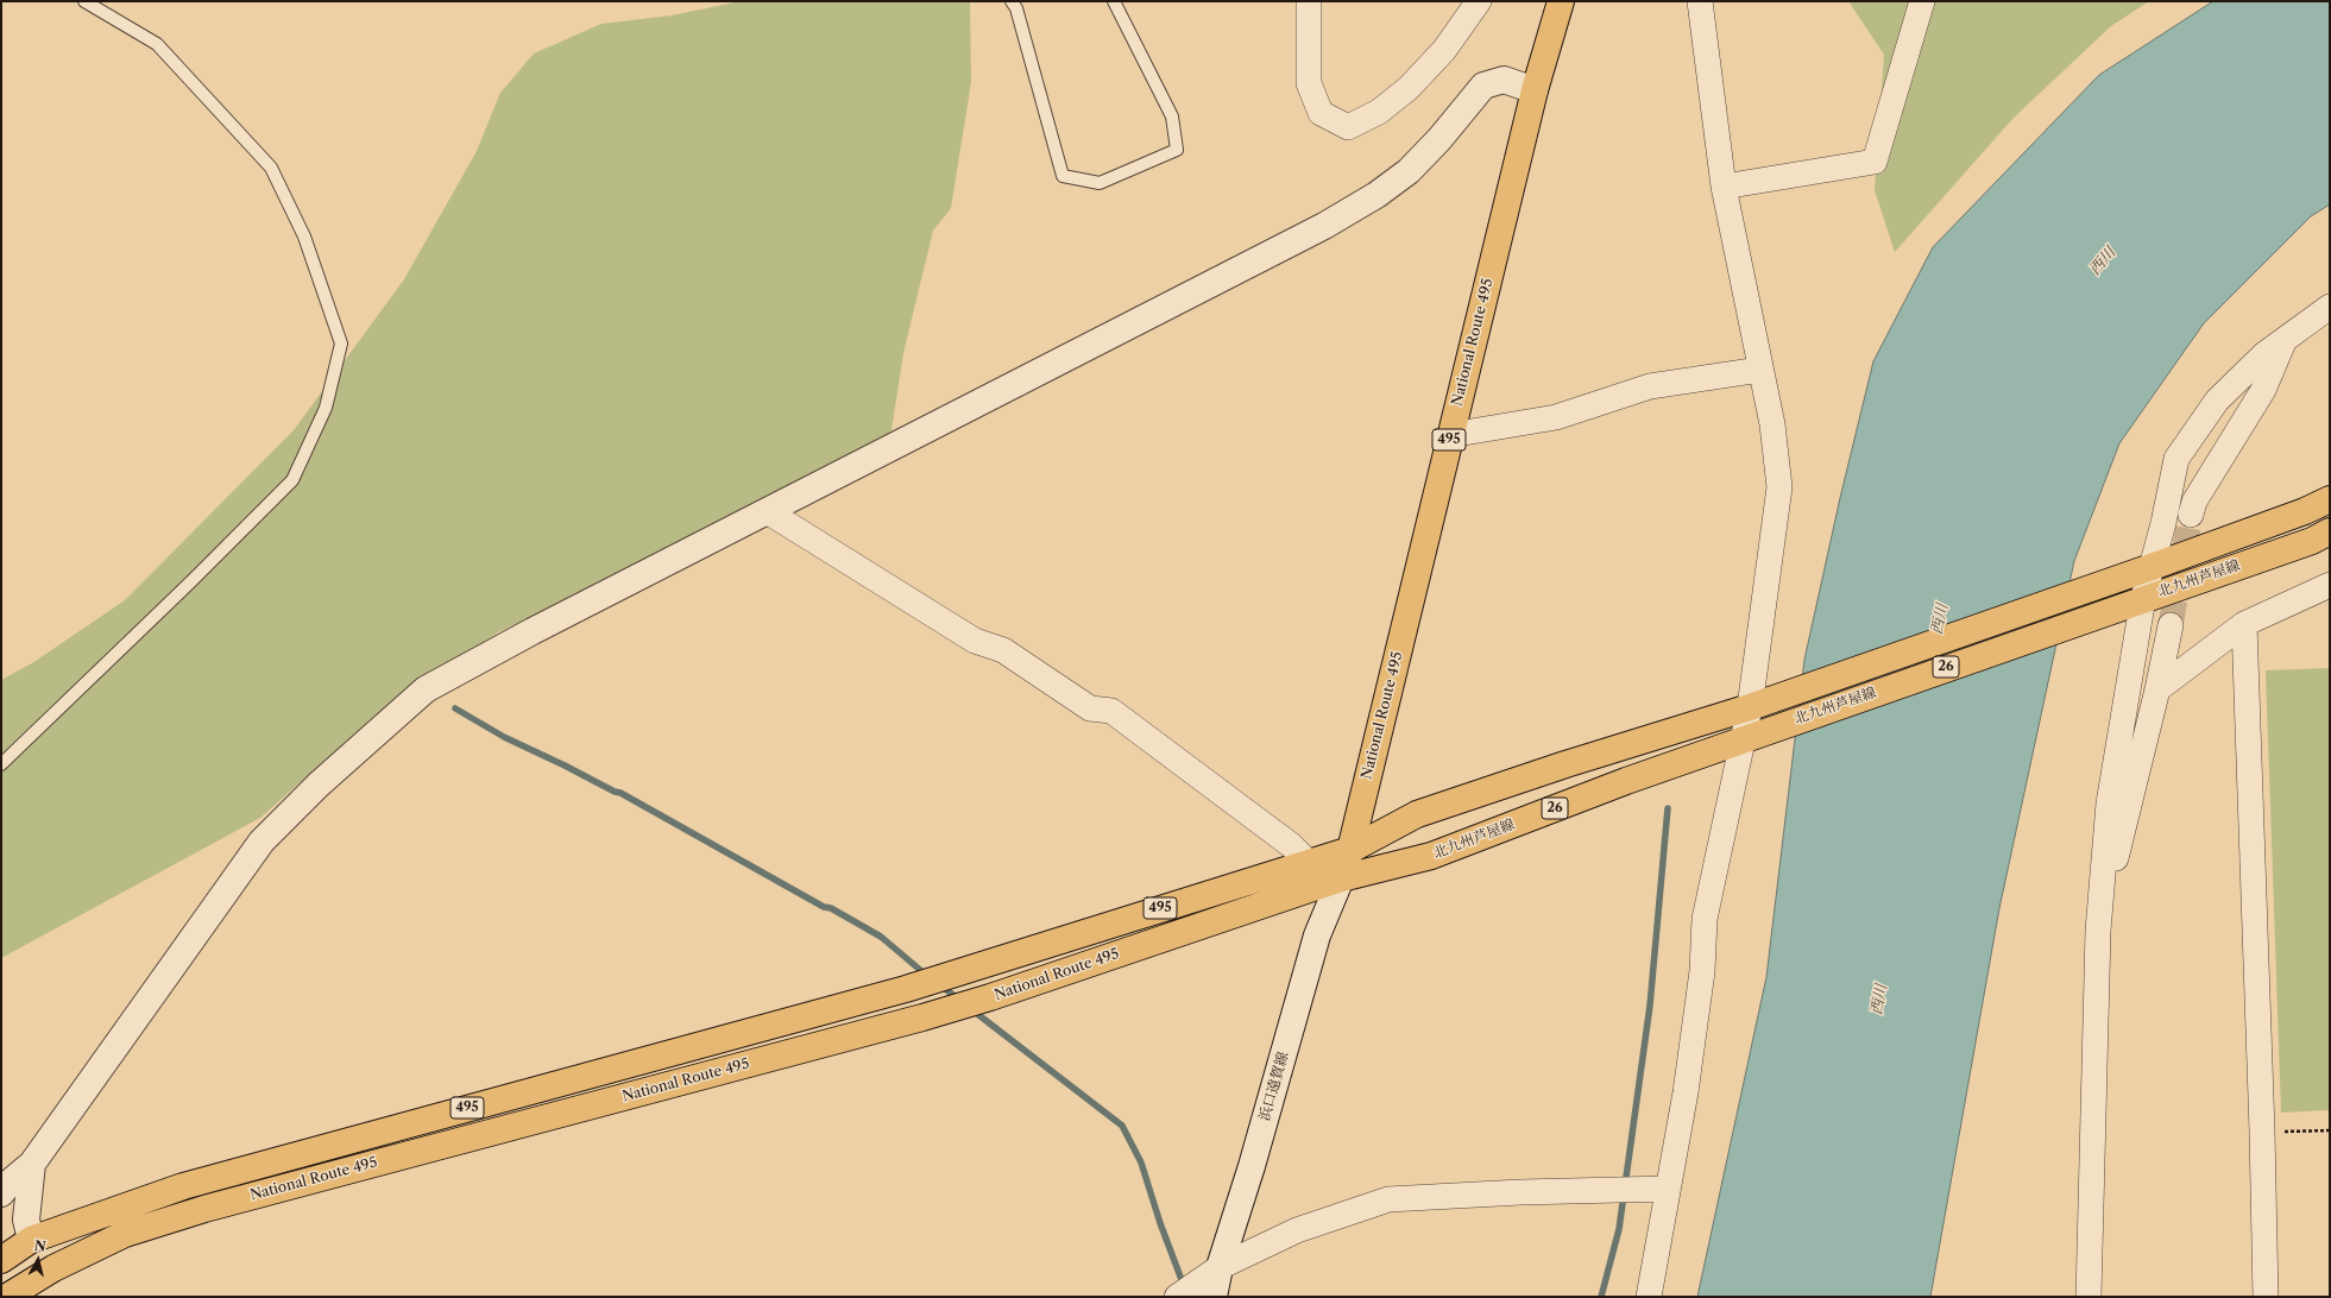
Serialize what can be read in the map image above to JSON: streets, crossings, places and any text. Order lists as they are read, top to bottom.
{
  "streets": {
    "main road": [
      "National Route 495",
      "495",
      "北九州芦屋線",
      "26"
    ],
    "street": ["浜口遠賀線"]
  },
  "crossings": [
    ["National Route 495", "北九州芦屋線"],
    ["National Route 495", "浜口遠賀線"],
    ["北九州芦屋線", "浜口遠賀線"]
  ],
  "water": ["西川"],
  "north": "top"
}
